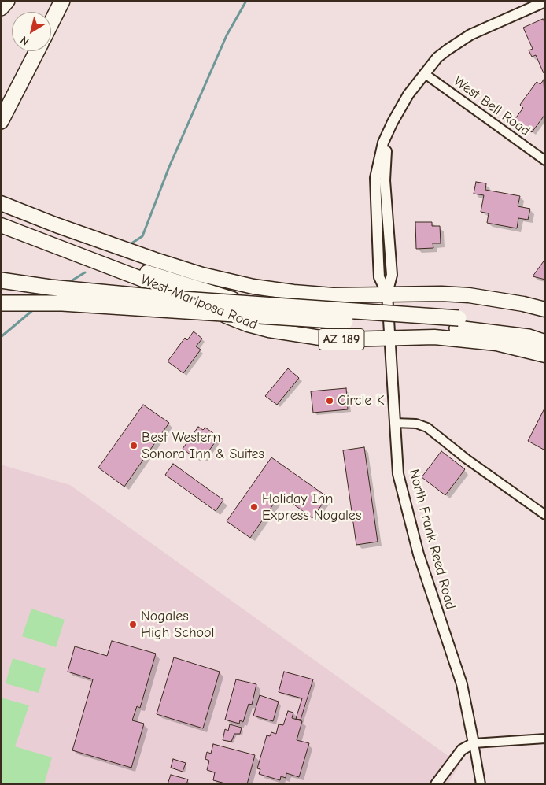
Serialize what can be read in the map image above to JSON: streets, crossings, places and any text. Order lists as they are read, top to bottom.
{
  "streets": {
    "highway": ["West Mariposa Road", "AZ 189"],
    "street": ["West Bell Road", "North Frank Reed Road"]
  },
  "crossings": [
    ["West Mariposa Road", "North Frank Reed Road"]
  ],
  "places": [
    "Circle K",
    "Best Western Sonora Inn & Suites",
    "Holiday Inn Express Nogales",
    "Nogales High School"
  ],
  "north": "bottom left"
}
